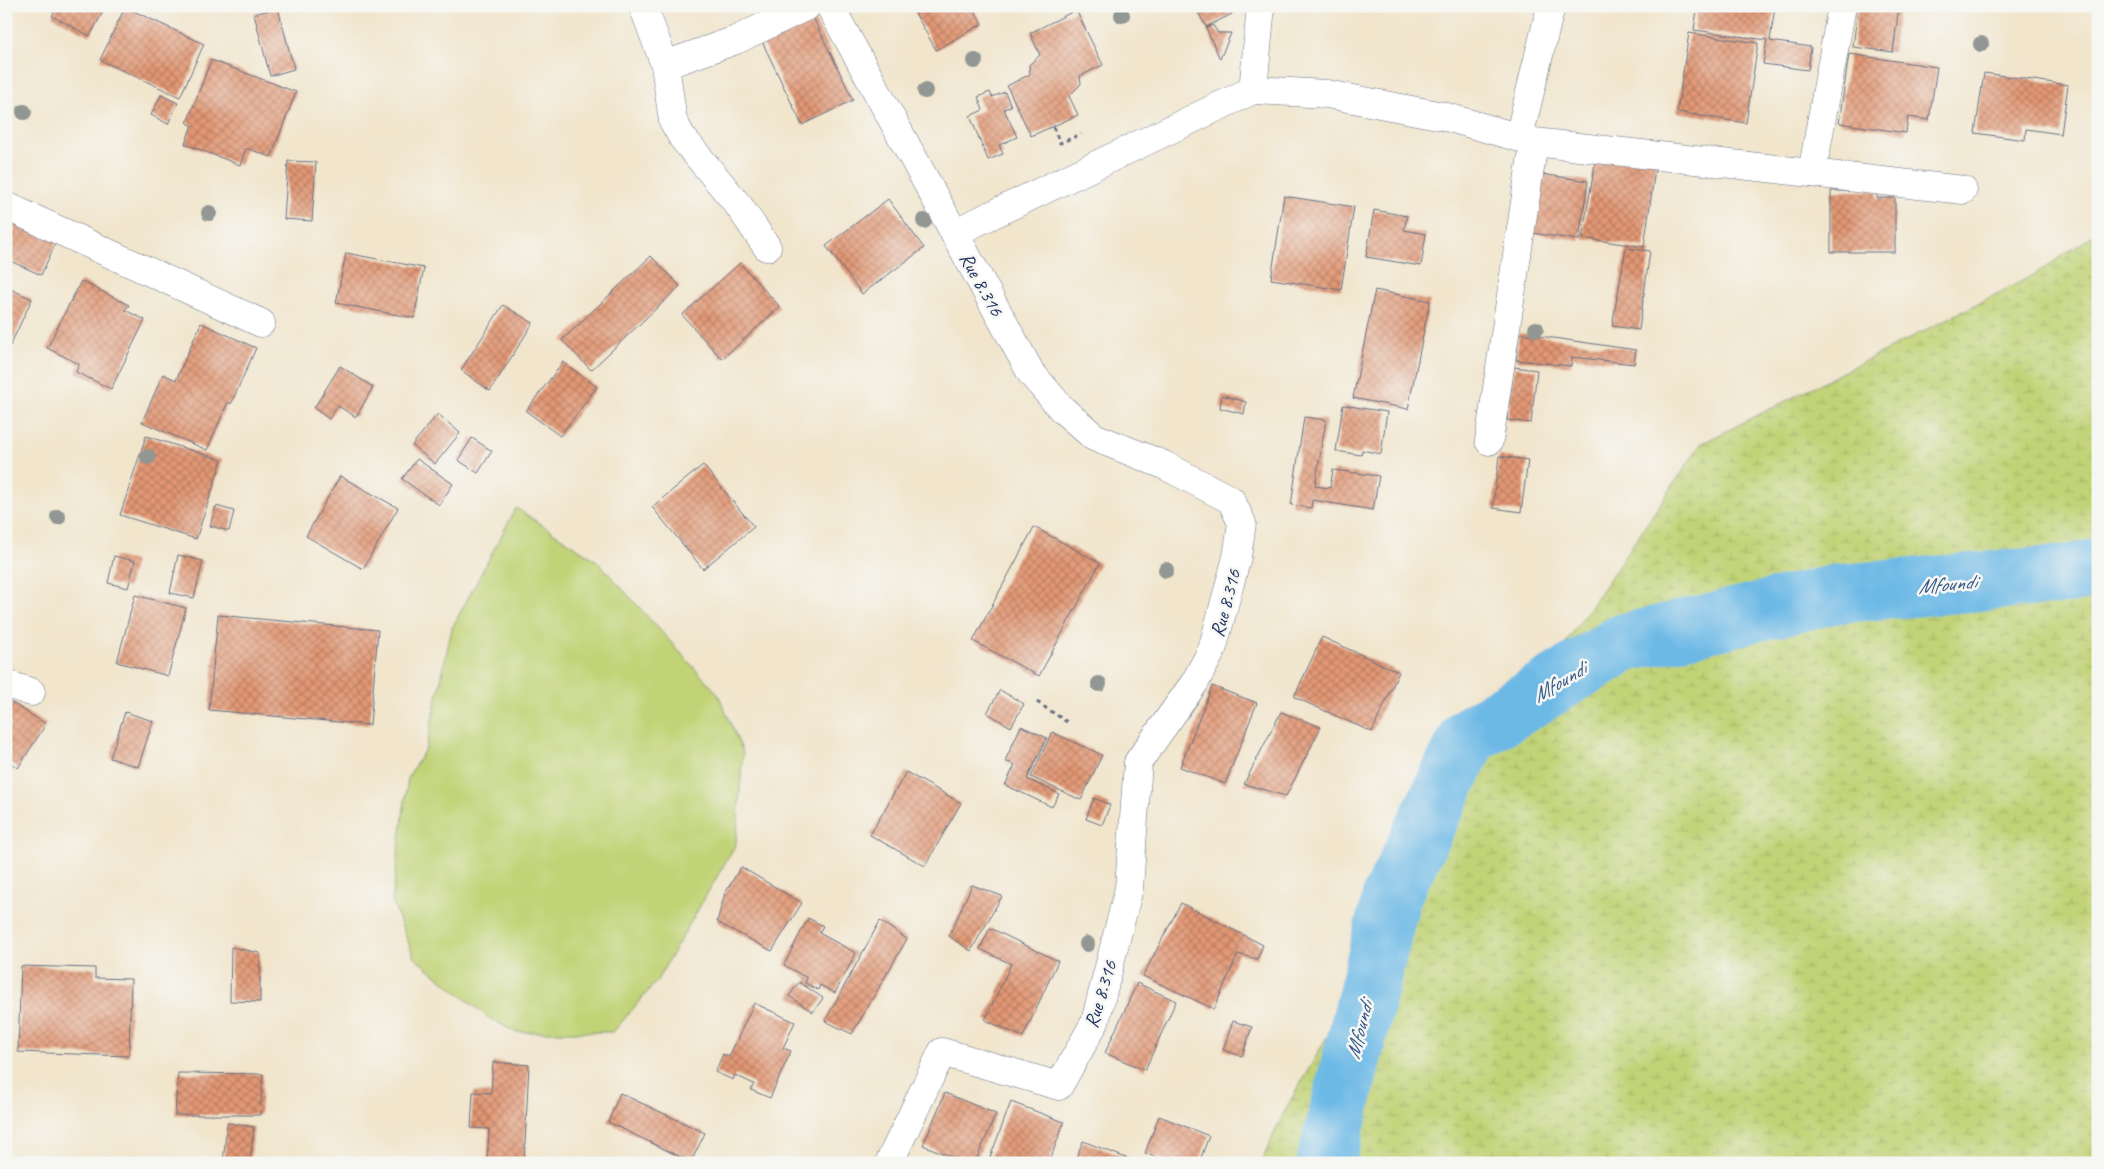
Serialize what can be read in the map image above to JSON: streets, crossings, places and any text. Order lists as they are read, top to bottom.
{
  "streets": {
    "street": ["Rue 8.316"]
  },
  "water": ["Mfoundi"]
}
